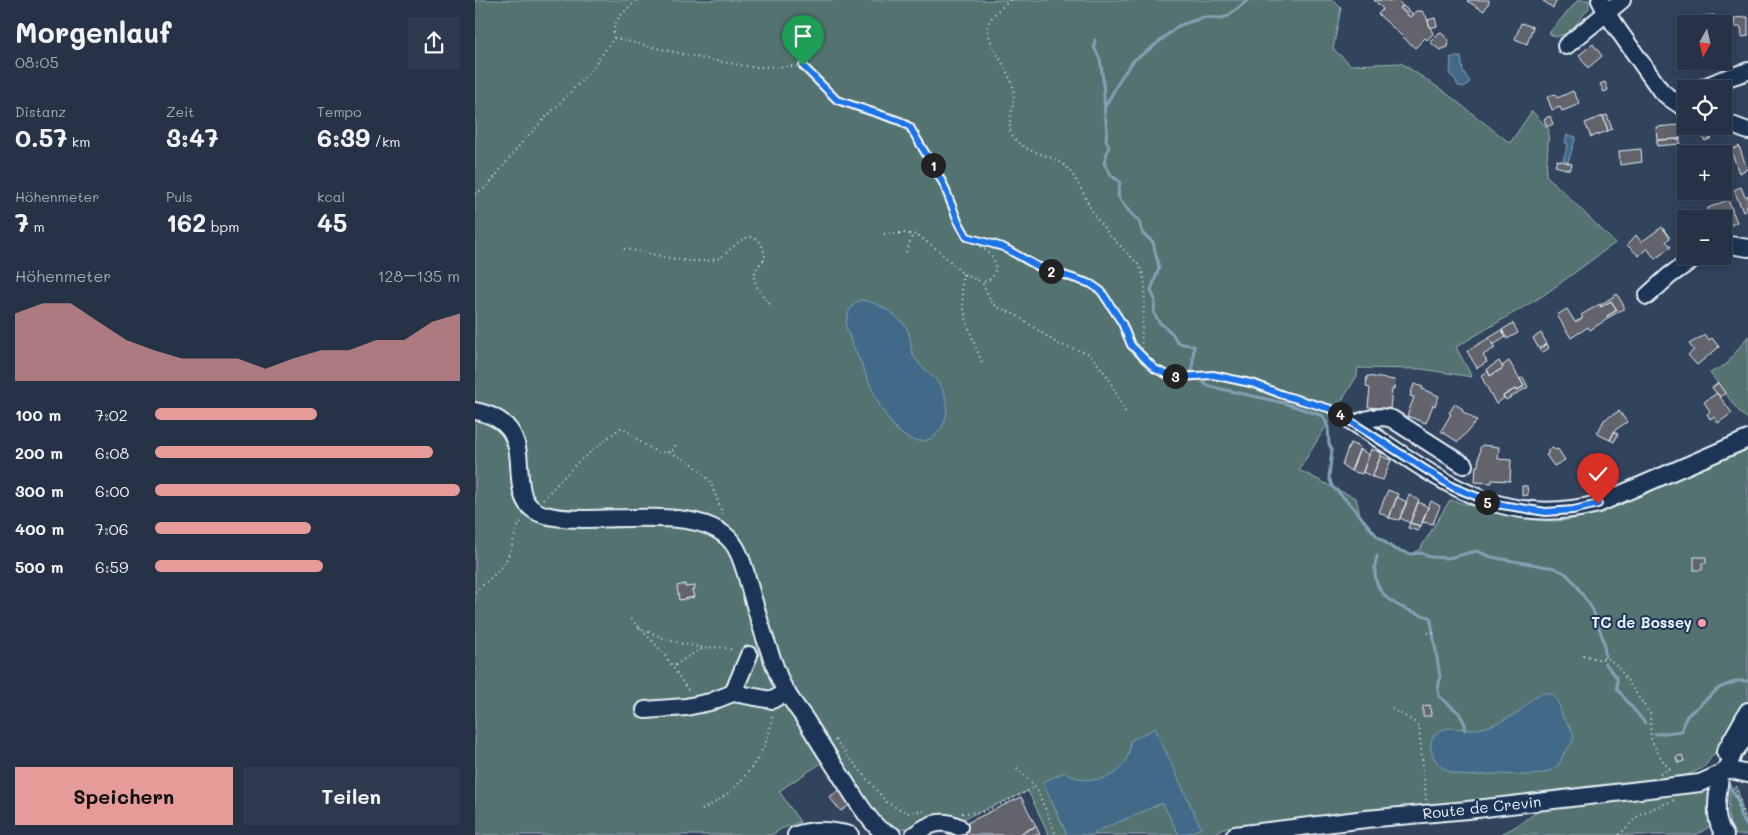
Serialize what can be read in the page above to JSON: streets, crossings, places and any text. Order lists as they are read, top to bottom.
{
  "streets": {
    "street": ["Route de Crevin"]
  },
  "places": ["TC de Bossey"],
  "north": "bottom",
  "page": {
    "heading": ["Morgenlauf", "08:05"],
    "map_buttons": ["+", "−"],
    "stats": [
      ["Distanz", "0.57 km"],
      ["Zeit", "3:47"],
      ["Tempo", "6:39 /km"],
      ["Höhenmeter", "7 m"],
      ["Puls", "162 bpm"],
      ["kcal", "45"]
    ],
    "pins": [
      "1",
      "2",
      "3",
      "4",
      "5"
    ],
    "chart": ["Höhenmeter", "128–135 m"],
    "list": [
      {
        "name": "100 m",
        "note": "7:02"
      },
      {
        "name": "200 m",
        "note": "6:08"
      },
      {
        "name": "300 m",
        "note": "6:00"
      },
      {
        "name": "400 m",
        "note": "7:06"
      },
      {
        "name": "500 m",
        "note": "6:59"
      }
    ],
    "buttons": ["Speichern", "Teilen"]
  }
}
